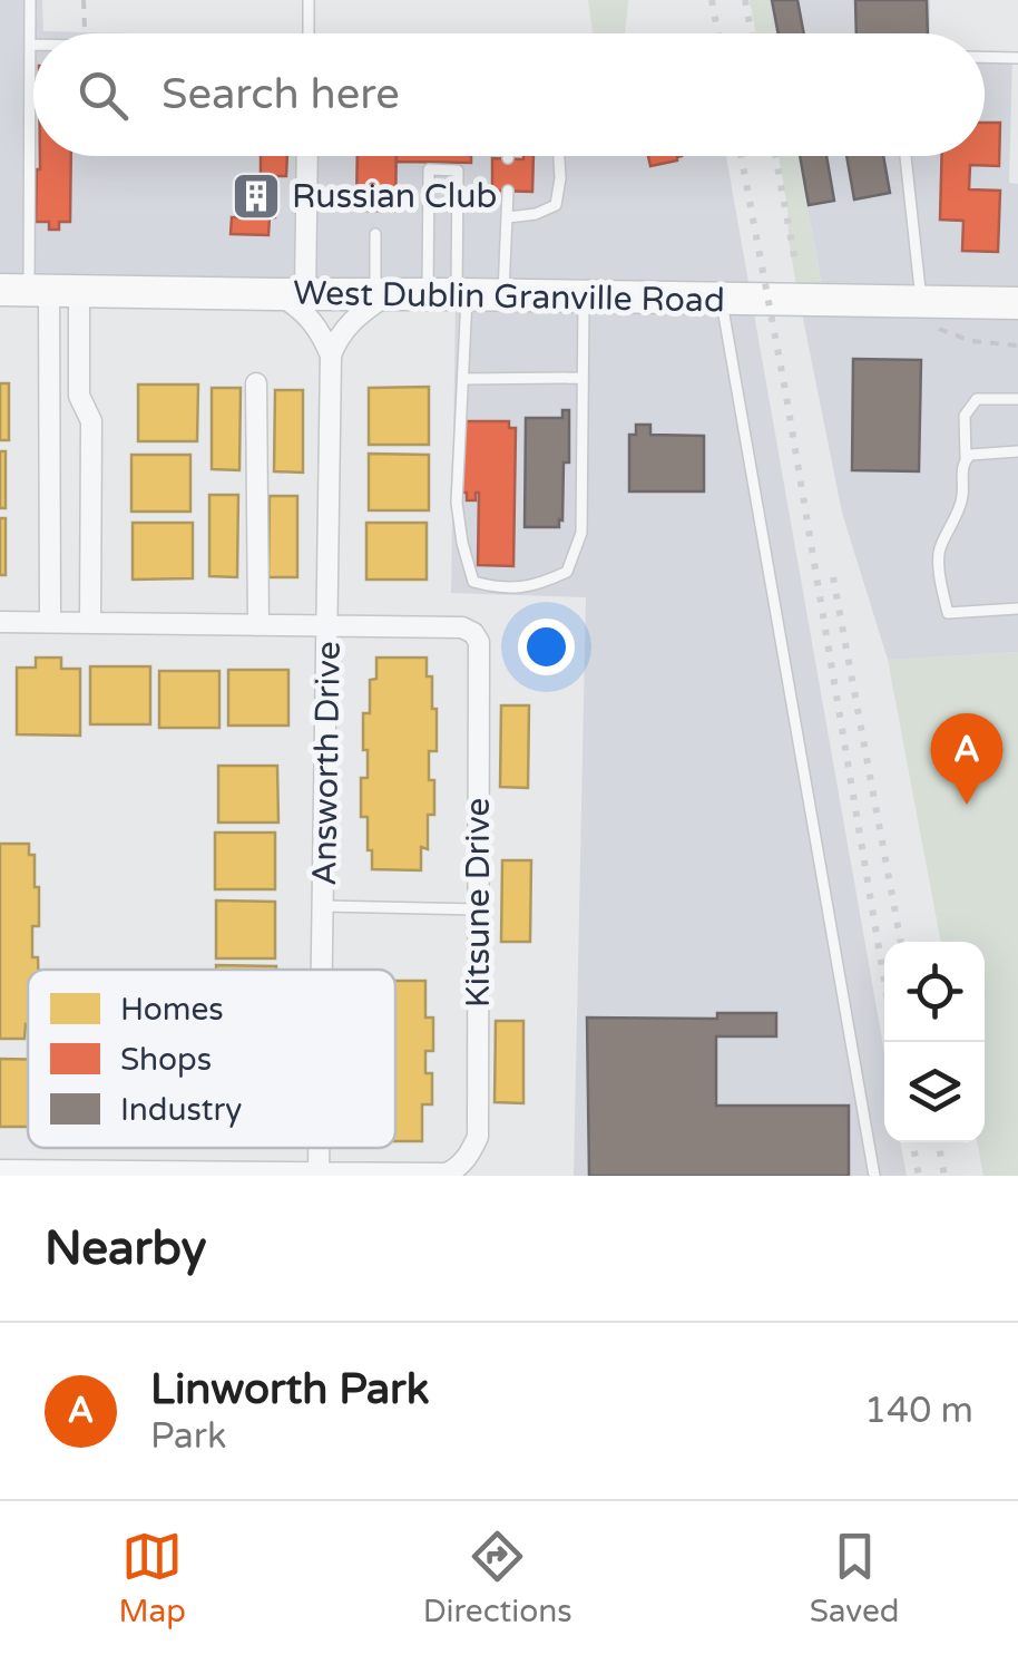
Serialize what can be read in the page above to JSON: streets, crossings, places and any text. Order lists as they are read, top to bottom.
{
  "streets": {
    "main road": ["West Dublin Granville Road"],
    "street": ["Answorth Drive", "Kitsune Drive"]
  },
  "crossings": [
    ["Answorth Drive", "Kitsune Drive"]
  ],
  "places": {
    "building": ["Russian Club"]
  },
  "legend": ["Homes", "Shops", "Industry"],
  "page": {
    "search": "Search here",
    "pins": "A",
    "heading": "Nearby",
    "list": [
      {
        "mark": "A",
        "name": "Linworth Park",
        "note": "Park",
        "value": "140 m"
      }
    ],
    "nav": ["Map", "Directions", "Saved"]
  }
}
